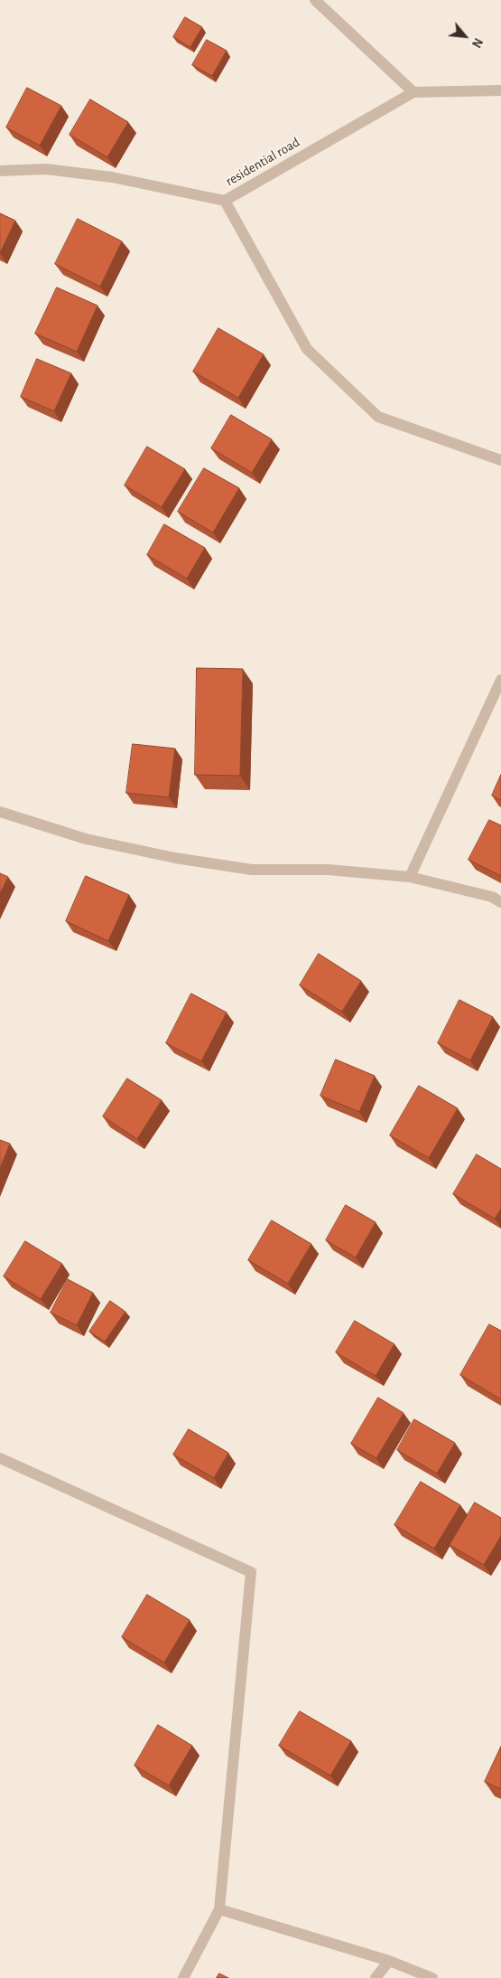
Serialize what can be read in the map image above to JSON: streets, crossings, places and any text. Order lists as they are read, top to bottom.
{
  "streets": {
    "street": ["residential road"]
  },
  "north": "bottom right"
}
